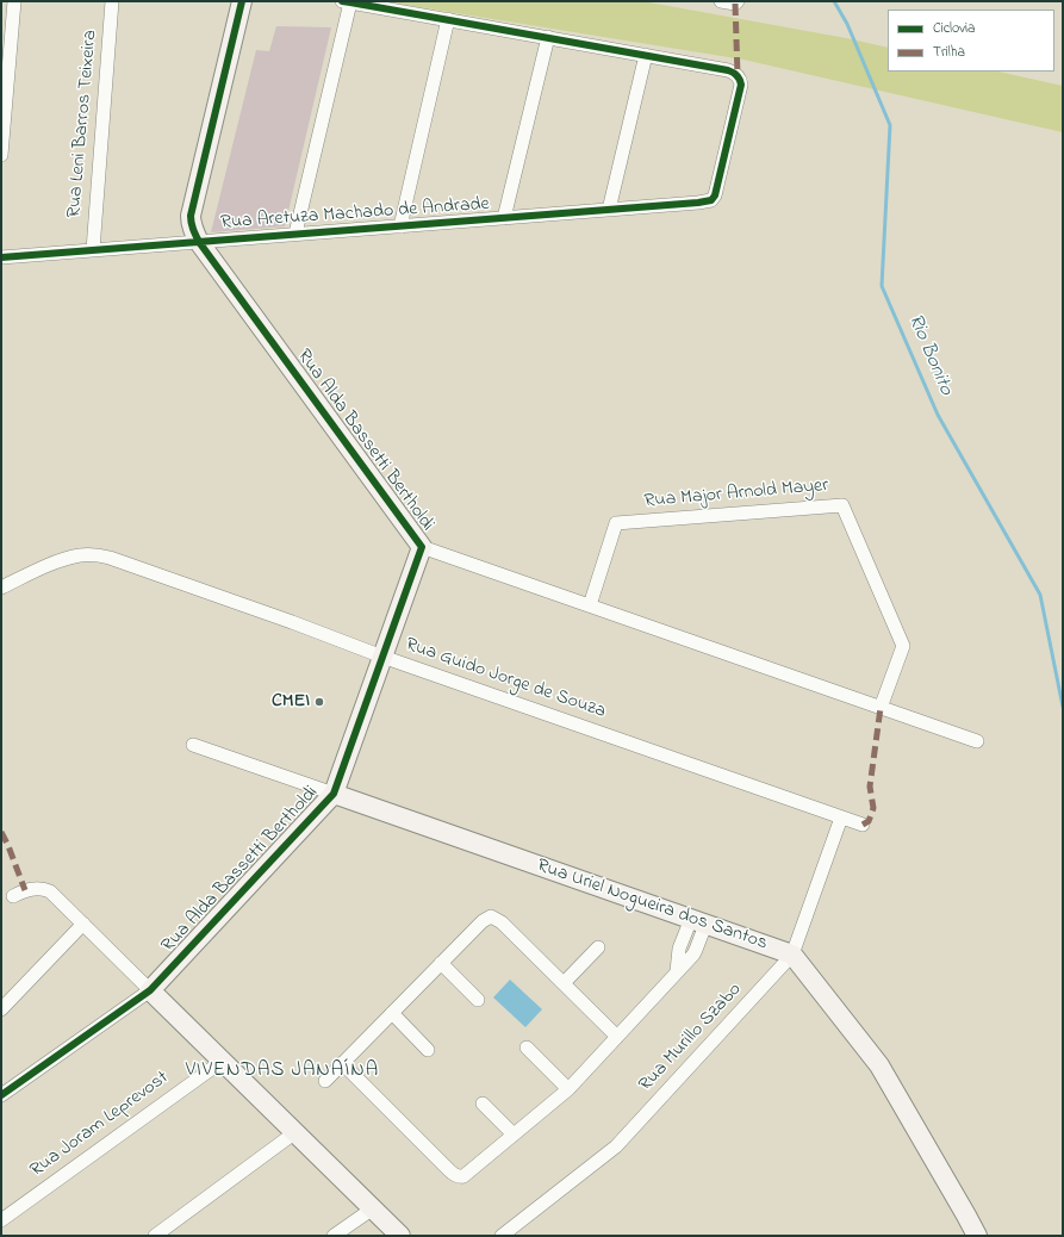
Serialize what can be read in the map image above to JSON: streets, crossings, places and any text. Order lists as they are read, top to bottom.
{
  "streets": {
    "street": [
      "Rua Leni Barros Teixeira",
      "Rua Aretuza Machado de Andrade",
      "Rua Alda Bassetti Bertholdi",
      "Rua Major Arnold Mayer",
      "Rua Guido Jorge de Souza",
      "Rua Uriel Nogueira dos Santos",
      "Rua Murillo Szabo",
      "Rua Joram Leprevost"
    ]
  },
  "crossings": [
    ["Rua Leni Barros Teixeira", "Rua Aretuza Machado de Andrade"],
    ["Rua Aretuza Machado de Andrade", "Rua Alda Bassetti Bertholdi"],
    ["Rua Alda Bassetti Bertholdi", "Rua Guido Jorge de Souza"],
    ["Rua Alda Bassetti Bertholdi", "Rua Uriel Nogueira dos Santos"],
    ["Rua Guido Jorge de Souza", "Rua Murillo Szabo"],
    ["Rua Uriel Nogueira dos Santos", "Rua Murillo Szabo"]
  ],
  "districts": ["VIVENDAS JANAÍNA"],
  "water": ["Rio Bonito"],
  "places": ["CMEI"],
  "legend": ["Ciclovia", "Trilha"]
}
